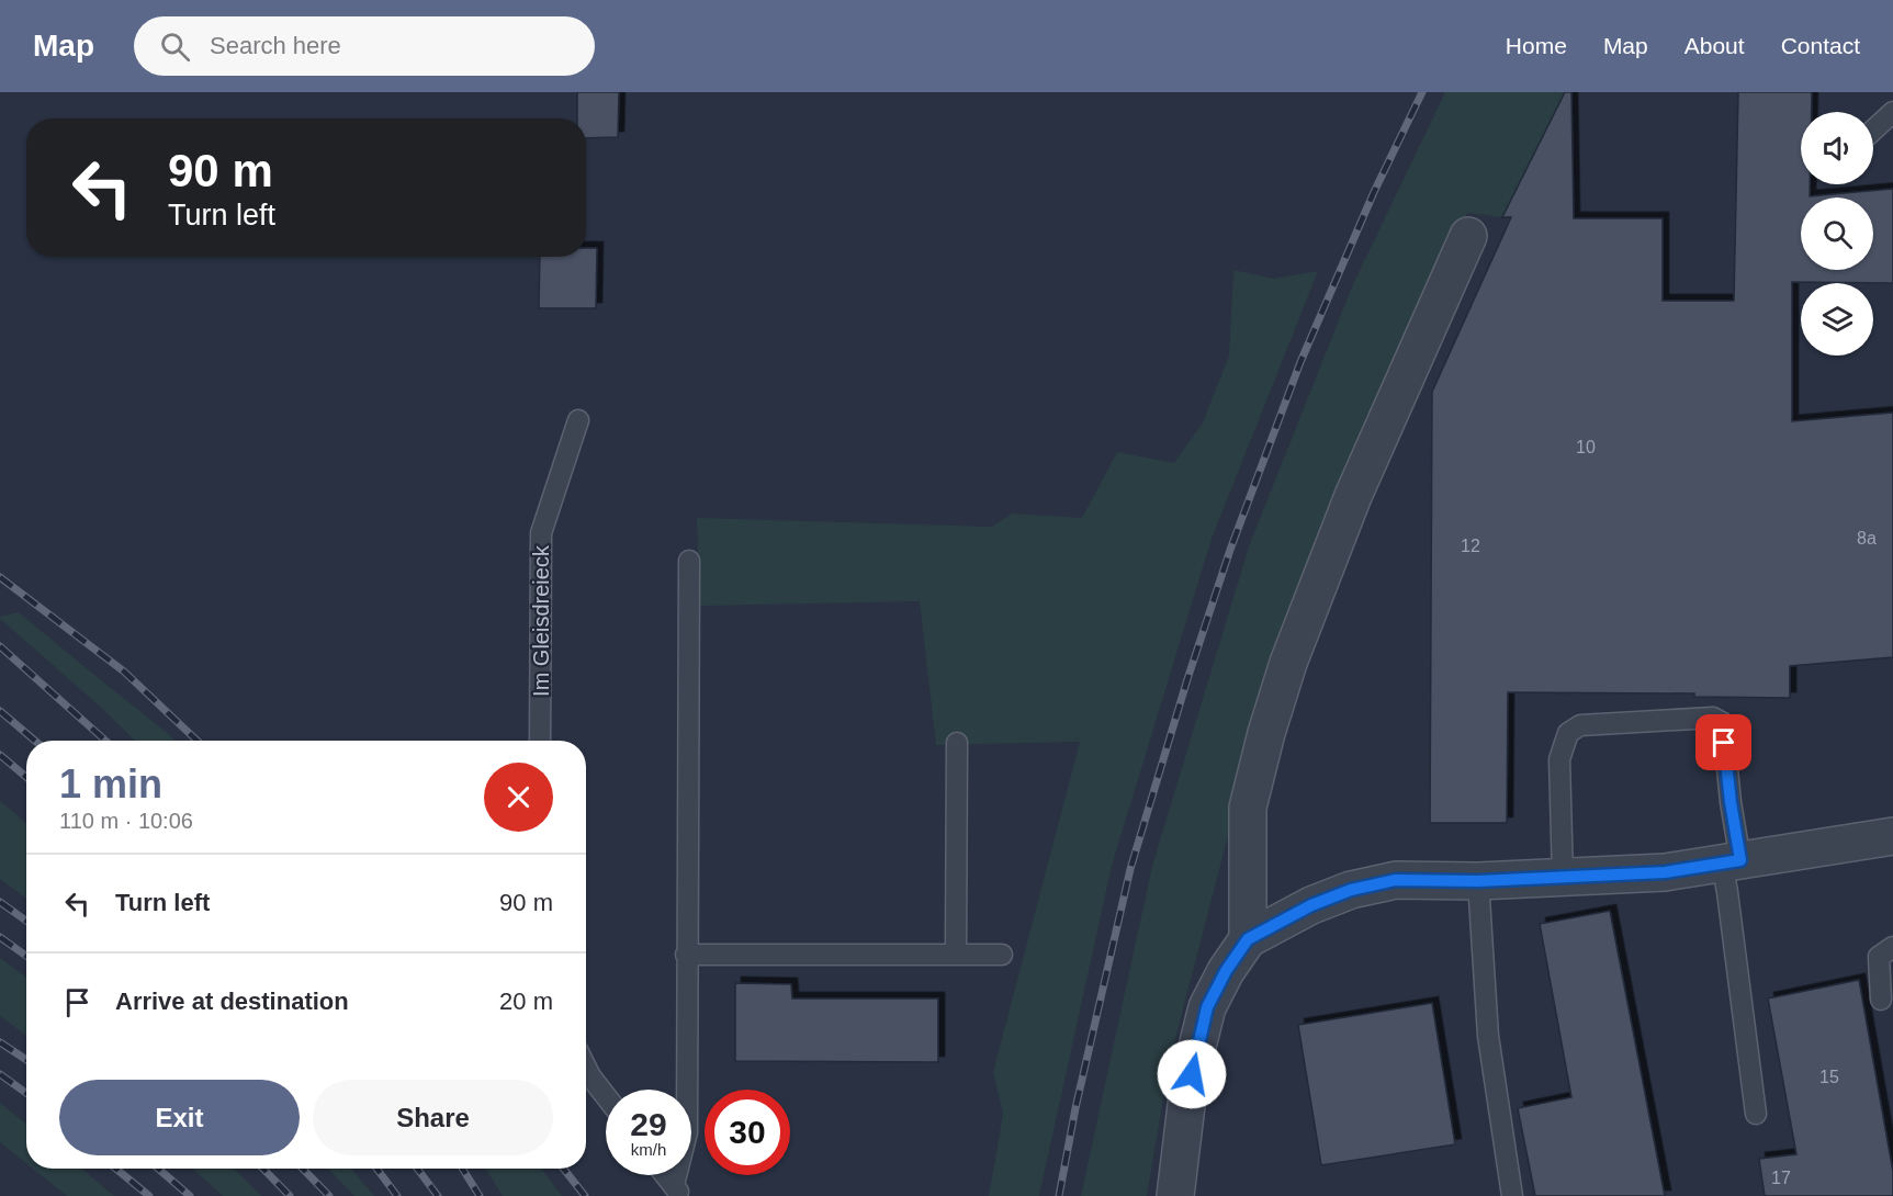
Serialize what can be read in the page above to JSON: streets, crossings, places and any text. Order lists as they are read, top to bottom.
{
  "streets": {
    "lane": ["Im Gleisdreieck"]
  },
  "house_numbers": [
    "10",
    "8a",
    "12",
    "15",
    "17"
  ],
  "page": {
    "header": "Map",
    "search": "Search here",
    "nav": [
      "Home",
      "Map",
      "About",
      "Contact"
    ],
    "turn": ["90 m", "Turn left"],
    "heading": ["1 min", "110 m · 10:06"],
    "list": [
      {
        "name": "Turn left",
        "value": "90 m"
      },
      {
        "name": "Arrive at destination",
        "value": "20 m"
      }
    ],
    "buttons": ["Exit", "Share"],
    "speed": "29 km/h",
    "limit": "30"
  }
}
